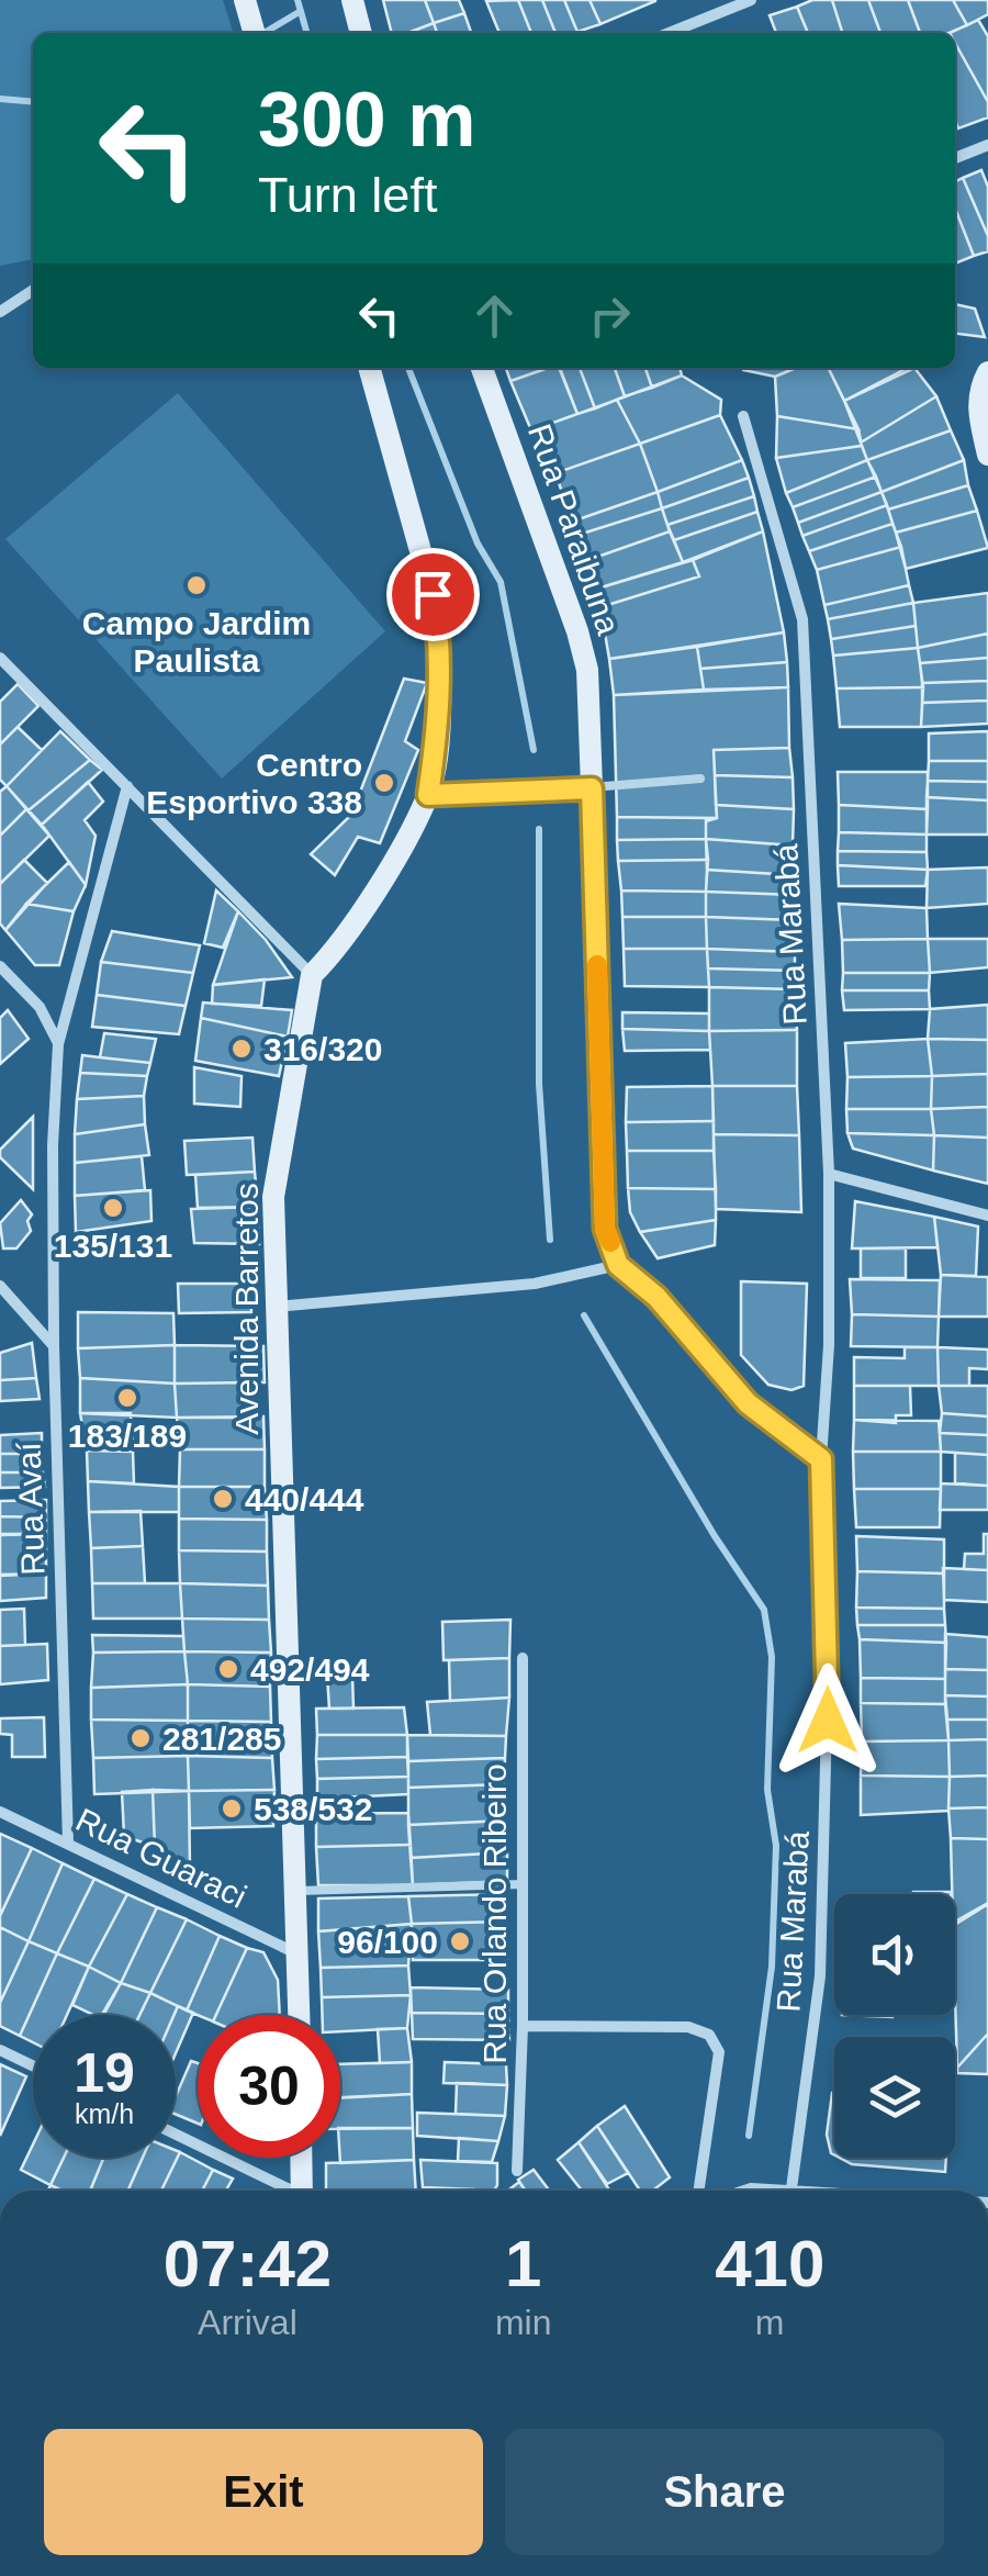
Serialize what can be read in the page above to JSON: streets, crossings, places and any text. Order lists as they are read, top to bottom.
{
  "streets": {
    "street": [
      "Rua Paraibuna",
      "Rua Marabá",
      "Avenida Barretos",
      "Rua Avaí",
      "Rua Guaraci",
      "Rua Orlando Ribeiro"
    ]
  },
  "crossings": [
    ["Avenida Barretos", "Rua Guaraci"],
    ["Rua Avaí", "Rua Guaraci"]
  ],
  "places": [
    "Campo Jardim Paulista",
    "Centro Esportivo 338",
    "316/320",
    "135/131",
    "183/189",
    "440/444",
    "492/494",
    "281/285",
    "538/532",
    "96/100"
  ],
  "page": {
    "turn": ["300 m", "Turn left"],
    "speed": "19 km/h",
    "limit": "30",
    "eta": [
      "07:42",
      "Arrival",
      "1",
      "min",
      "410",
      "m"
    ],
    "buttons": ["Exit", "Share"]
  }
}
